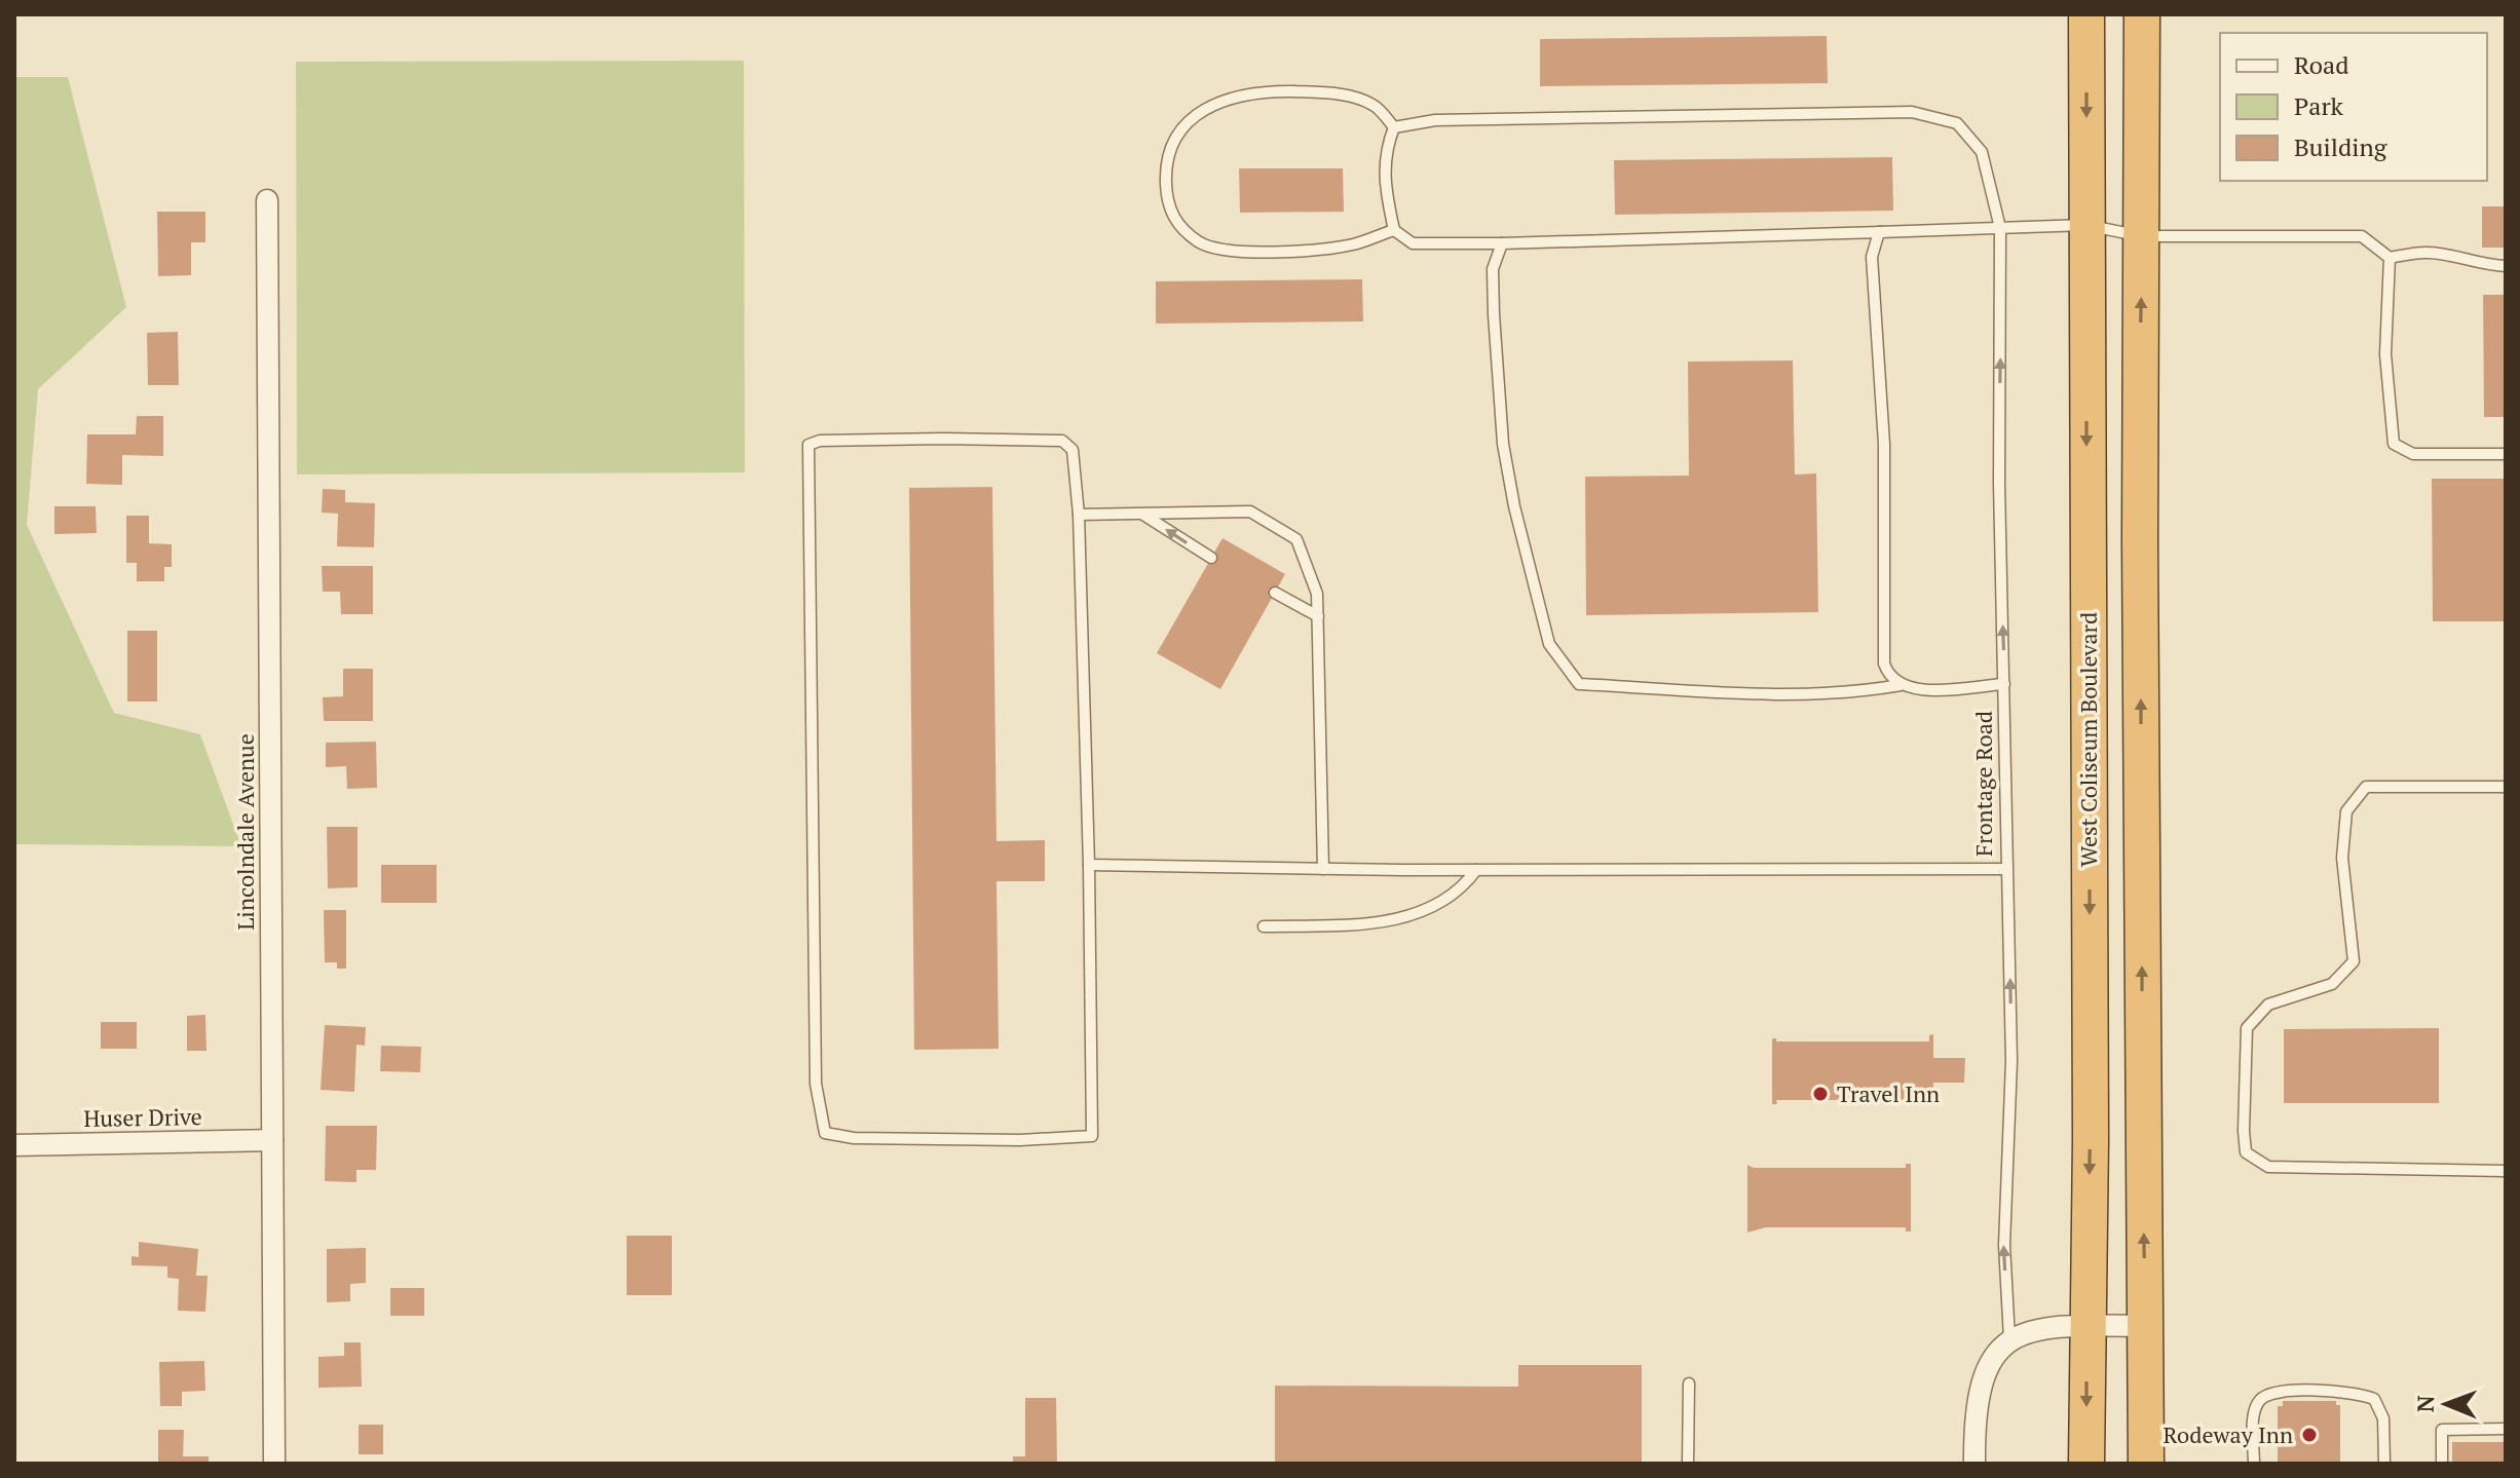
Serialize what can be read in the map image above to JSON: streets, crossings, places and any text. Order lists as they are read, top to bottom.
{
  "streets": {
    "highway": ["West Coliseum Boulevard"],
    "street": ["Lincolndale Avenue", "Huser Drive"],
    "lane": ["Frontage Road"]
  },
  "crossings": [
    ["Lincolndale Avenue", "Huser Drive"]
  ],
  "one_way": ["Frontage Road"],
  "places": ["Travel Inn", "Rodeway Inn"],
  "legend": ["Road", "Park", "Building"],
  "north": "left"
}
